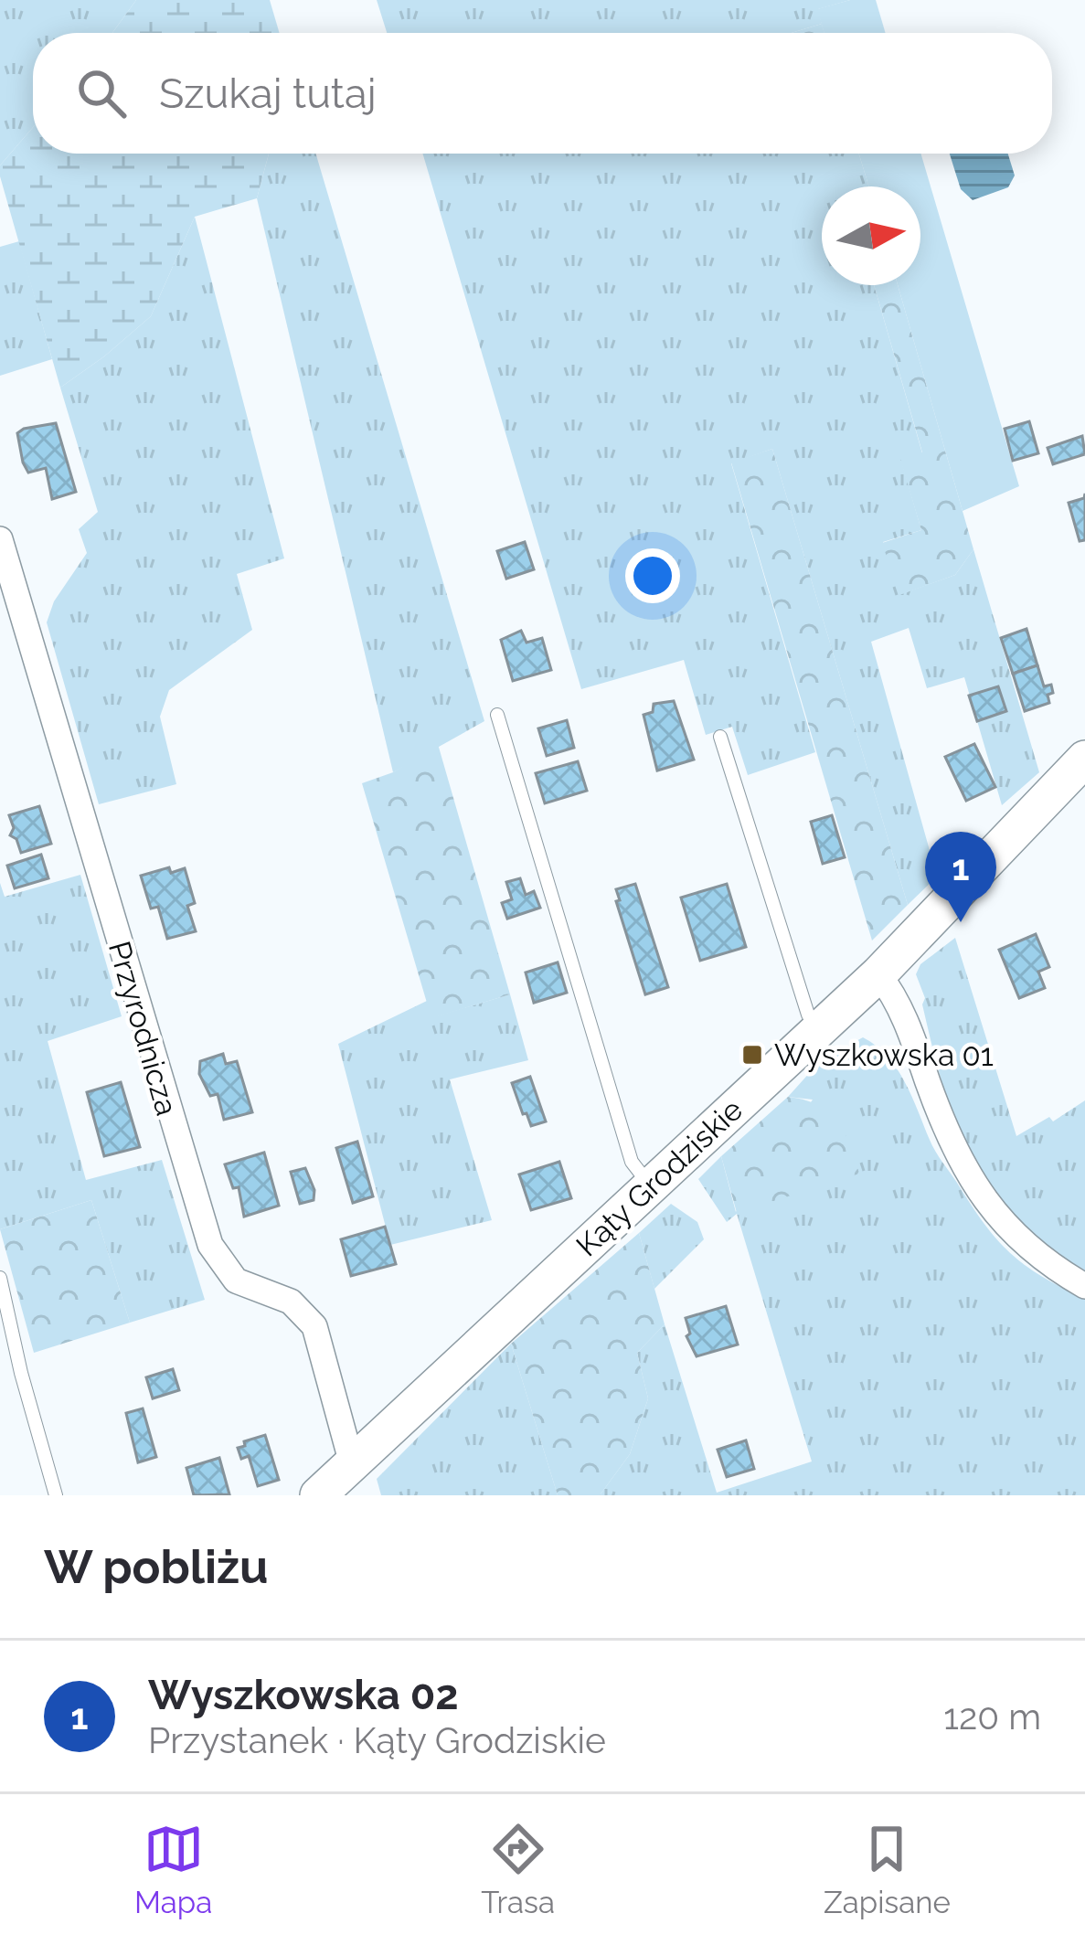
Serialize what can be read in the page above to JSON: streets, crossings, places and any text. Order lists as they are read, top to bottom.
{
  "streets": {
    "street": ["Przyrodnicza", "Kąty Grodziskie"]
  },
  "crossings": [
    ["Przyrodnicza", "Kąty Grodziskie"]
  ],
  "places": {
    "transit": ["Wyszkowska 01"]
  },
  "north": "right",
  "page": {
    "search": "Szukaj tutaj",
    "pins": "1",
    "heading": "W pobliżu",
    "list": [
      {
        "mark": "1",
        "name": "Wyszkowska 02",
        "note": "Przystanek · Kąty Grodziskie",
        "value": "120 m"
      }
    ],
    "nav": ["Mapa", "Trasa", "Zapisane"]
  }
}
